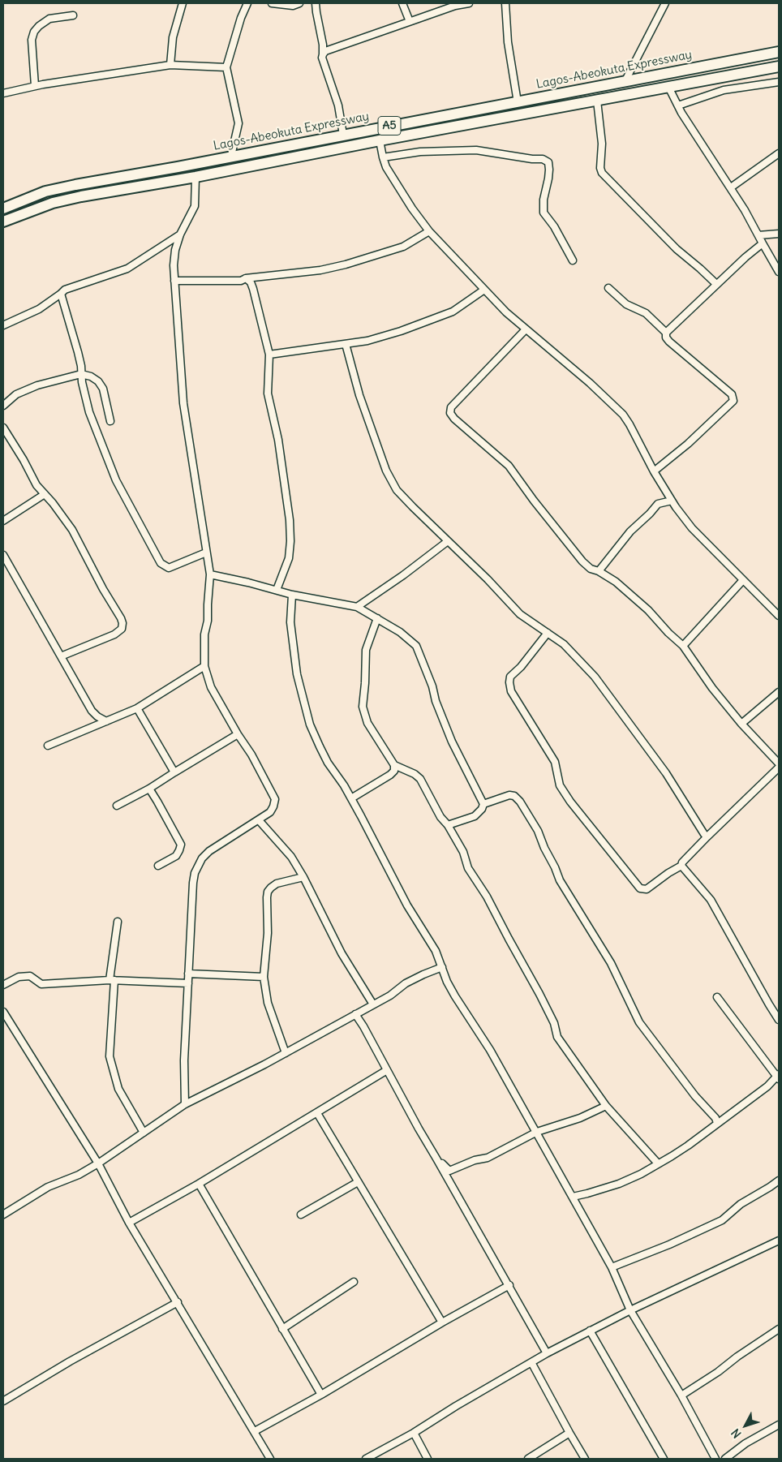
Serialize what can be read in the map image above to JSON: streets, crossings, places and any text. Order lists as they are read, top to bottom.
{
  "streets": {
    "highway": ["Lagos-Abeokuta Expressway", "A5"]
  },
  "north": "bottom left"
}
